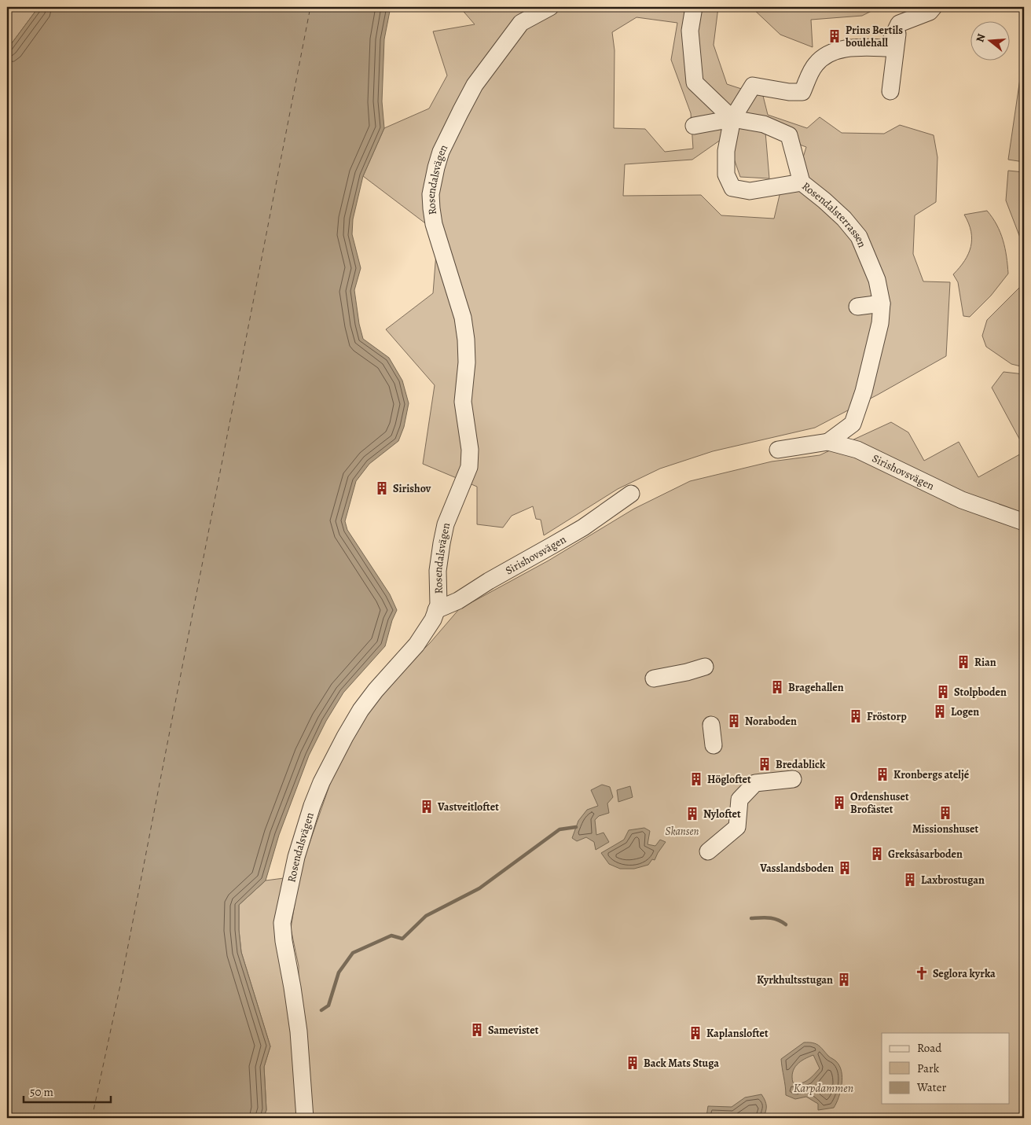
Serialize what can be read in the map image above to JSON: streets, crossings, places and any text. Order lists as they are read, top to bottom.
{
  "streets": {
    "street": ["Rosendalsvägen", "Rosendalsterrassen", "Sirishovsvägen"]
  },
  "crossings": [
    ["Rosendalsvägen", "Sirishovsvägen"],
    ["Rosendalsterrassen", "Sirishovsvägen"]
  ],
  "water": ["Karpdammen"],
  "parks": ["Skansen"],
  "places": {
    "building": [
      "Prins Bertils boulehall",
      "Sirishov",
      "Rian",
      "Bragehallen",
      "Stolpboden",
      "Logen",
      "Fröstorp",
      "Noraboden",
      "Bredablick",
      "Kronbergs ateljé",
      "Högloftet",
      "Ordenshuset Brofästet",
      "Vastveitloftet",
      "Missionshuset",
      "Nyloftet",
      "Greksåsarboden",
      "Vasslandsboden",
      "Laxbrostugan",
      "Kyrkhultsstugan",
      "Samevistet",
      "Kaplansloftet",
      "Back Mats Stuga"
    ],
    "church": ["Seglora kyrka"]
  },
  "legend": ["Road", "Park", "Water"],
  "scale_bar": "50 m",
  "north": "left"
}
